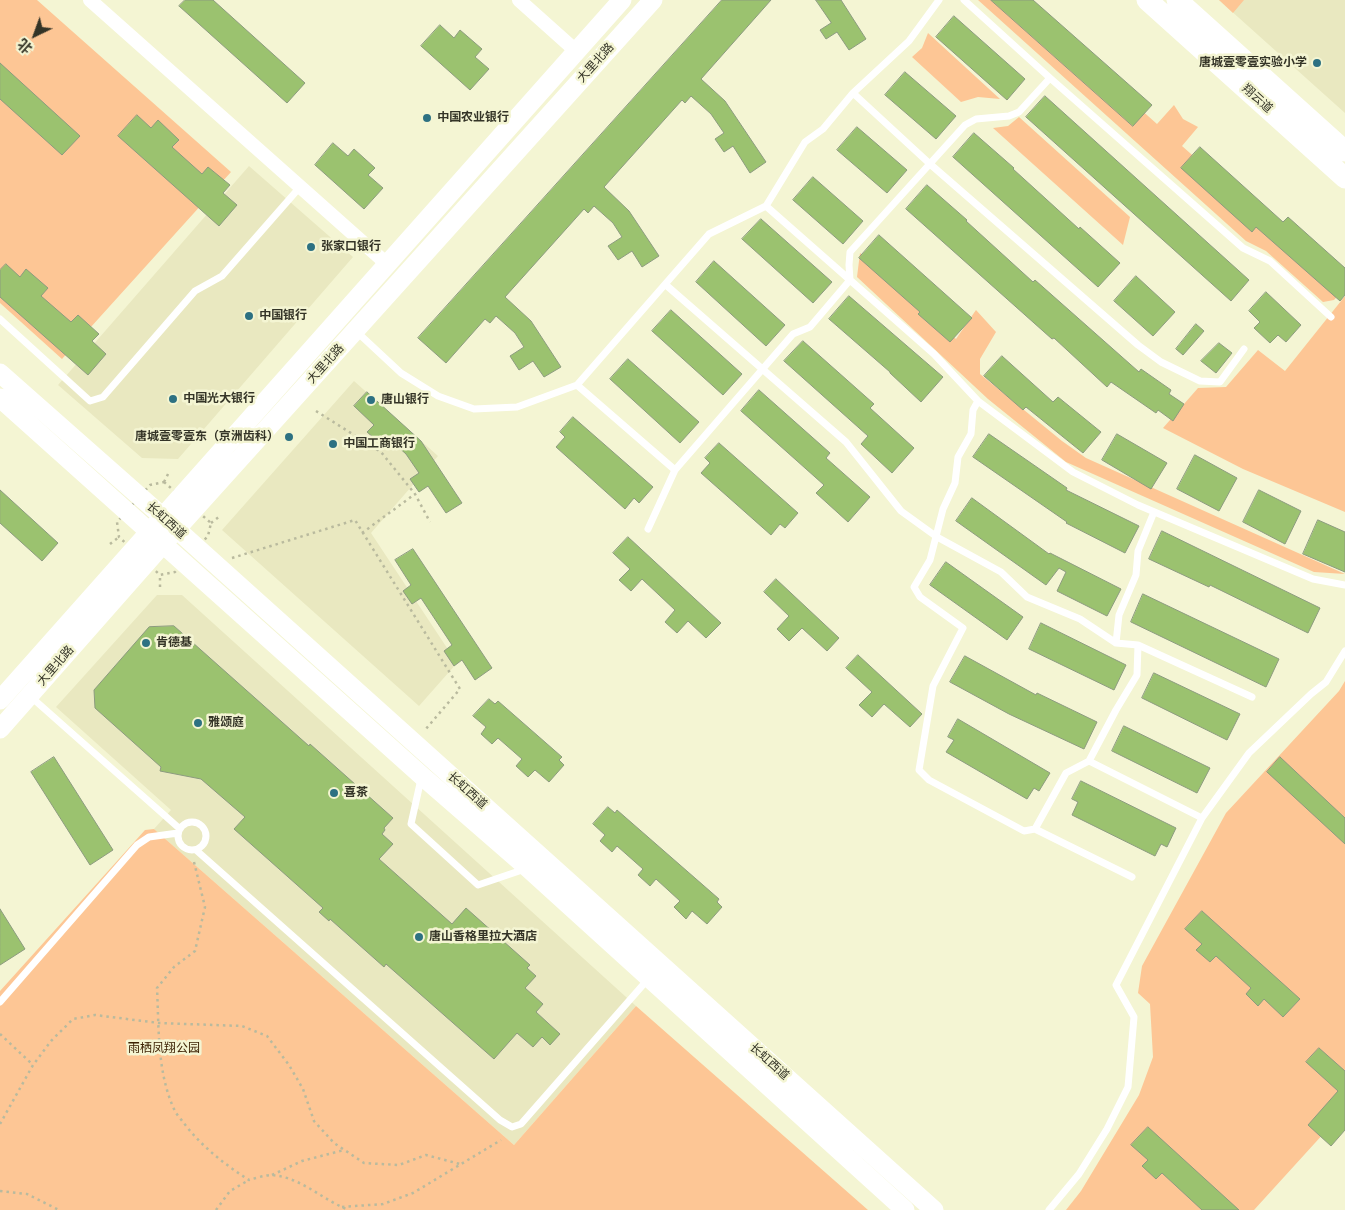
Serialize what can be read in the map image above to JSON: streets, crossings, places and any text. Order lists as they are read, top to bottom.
{
  "streets": {
    "main road": ["大里北路", "翔云道", "长虹西道"]
  },
  "crossings": [
    ["大里北路", "长虹西道"]
  ],
  "parks": ["雨栖凤翔公园"],
  "places": [
    "唐城壹零壹实验小学",
    "中国农业银行",
    "张家口银行",
    "中国银行",
    "中国光大银行",
    "唐山银行",
    "唐城壹零壹东（京洲齿科）",
    "中国工商银行",
    "肯德基",
    "雅颂庭",
    "喜茶",
    "唐山香格里拉大酒店"
  ],
  "north": "bottom left"
}
